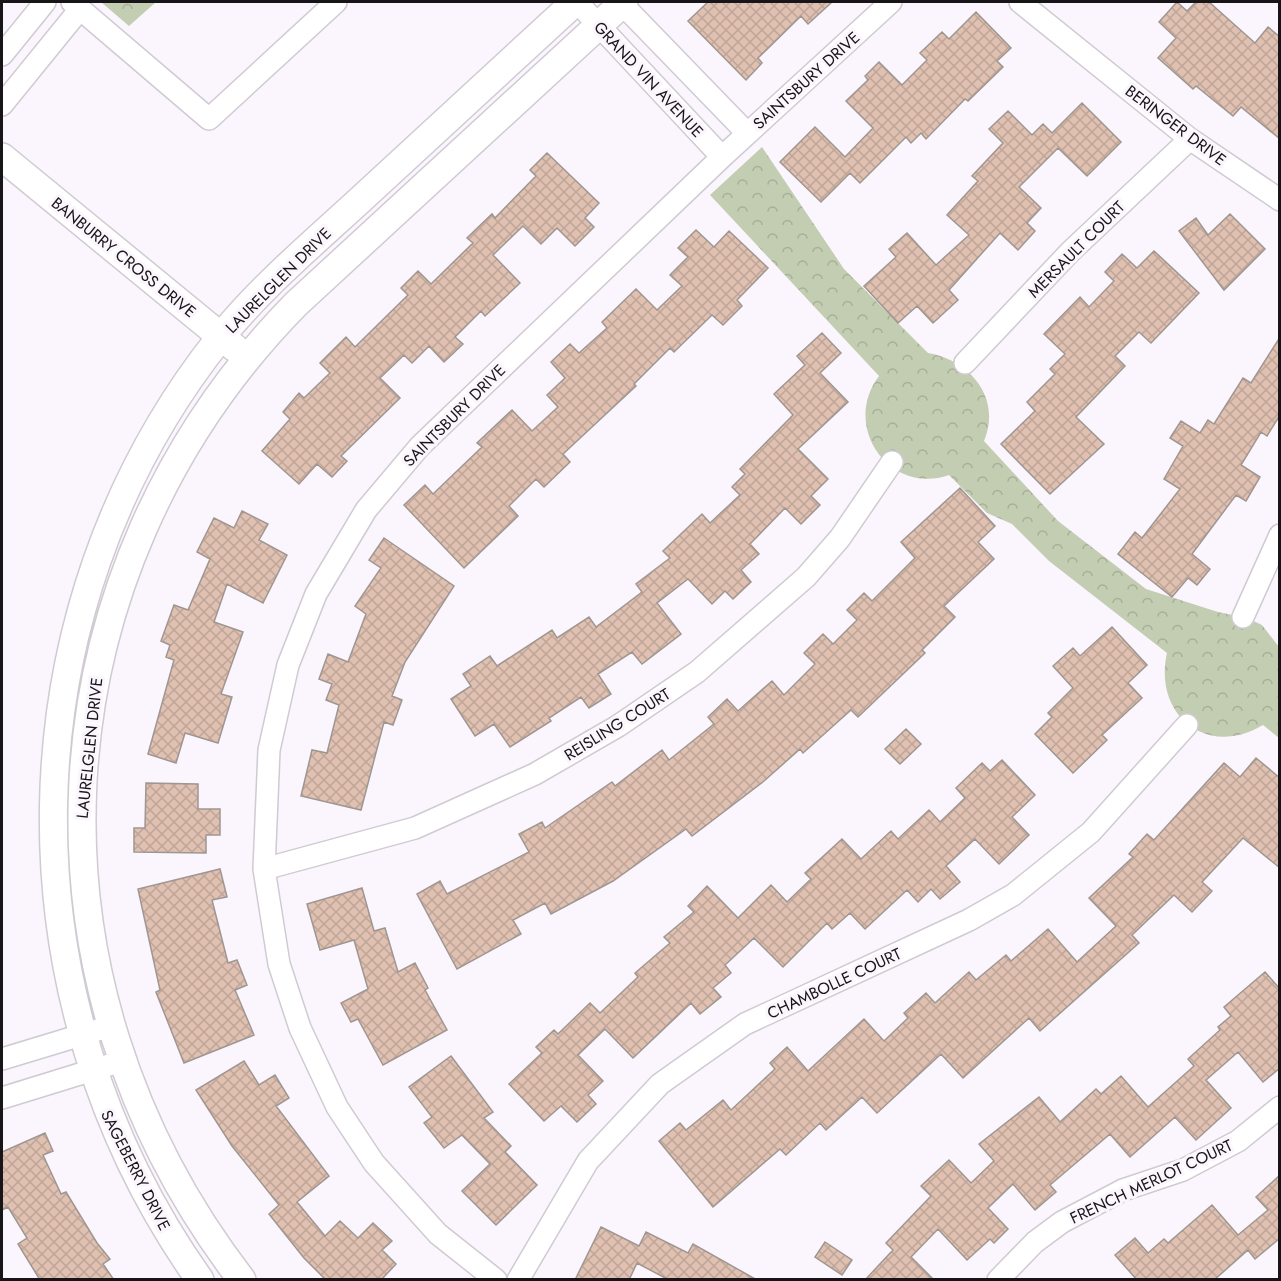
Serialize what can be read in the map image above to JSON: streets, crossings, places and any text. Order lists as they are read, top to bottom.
{
  "streets": {
    "street": [
      "GRAND VIN AVENUE",
      "SAINTSBURY DRIVE",
      "BERINGER DRIVE",
      "MERSAULT COURT",
      "BANBURRY CROSS DRIVE",
      "LAURELGLEN DRIVE",
      "REISLING COURT",
      "CHAMBOLLE COURT",
      "SAGEBERRY DRIVE",
      "FRENCH MERLOT COURT"
    ]
  },
  "crossings": [
    ["GRAND VIN AVENUE", "SAINTSBURY DRIVE"],
    ["GRAND VIN AVENUE", "LAURELGLEN DRIVE"],
    ["SAINTSBURY DRIVE", "REISLING COURT"],
    ["BERINGER DRIVE", "MERSAULT COURT"],
    ["BANBURRY CROSS DRIVE", "LAURELGLEN DRIVE"],
    ["LAURELGLEN DRIVE", "SAGEBERRY DRIVE"]
  ]
}
